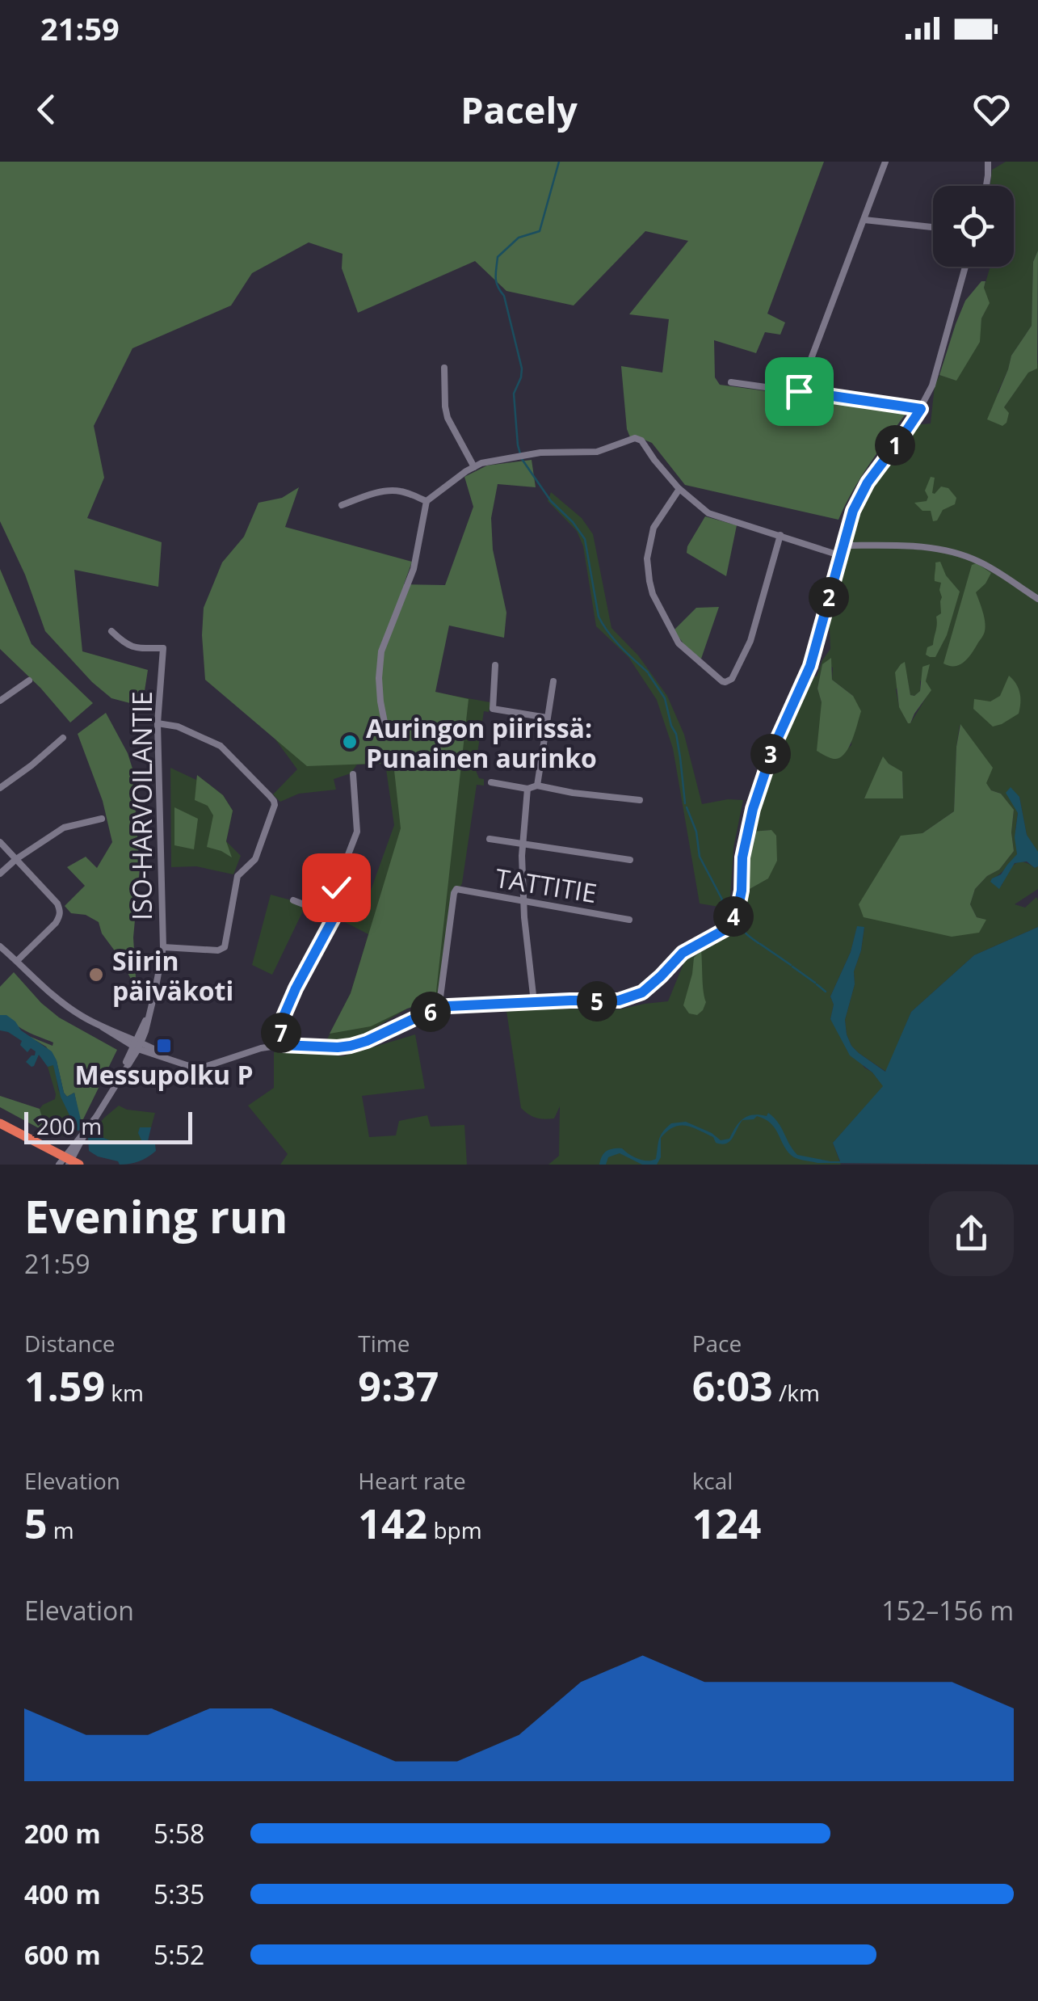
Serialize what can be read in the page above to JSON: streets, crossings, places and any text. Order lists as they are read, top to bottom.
{
  "streets": {
    "street": ["ISO-HARVOILANTIE", "TATTITIE"]
  },
  "places": {
    "other": ["Auringon piirissä: Punainen aurinko", "Siirin päiväkoti"],
    "transit": ["Messupolku P"]
  },
  "scale_bar": "200 m",
  "page": {
    "status": "21:59",
    "header": "Pacely",
    "pins": [
      "1",
      "2",
      "3",
      "4",
      "5",
      "6",
      "7"
    ],
    "scale": "200 m",
    "heading": ["Evening run", "21:59"],
    "stats": [
      ["Distance", "1.59 km"],
      ["Time", "9:37"],
      ["Pace", "6:03 /km"],
      ["Elevation", "5 m"],
      ["Heart rate", "142 bpm"],
      ["kcal", "124"]
    ],
    "chart": ["Elevation", "152–156 m"],
    "list": [
      {
        "name": "200 m",
        "note": "5:58"
      },
      {
        "name": "400 m",
        "note": "5:35"
      },
      {
        "name": "600 m",
        "note": "5:52"
      }
    ]
  }
}
